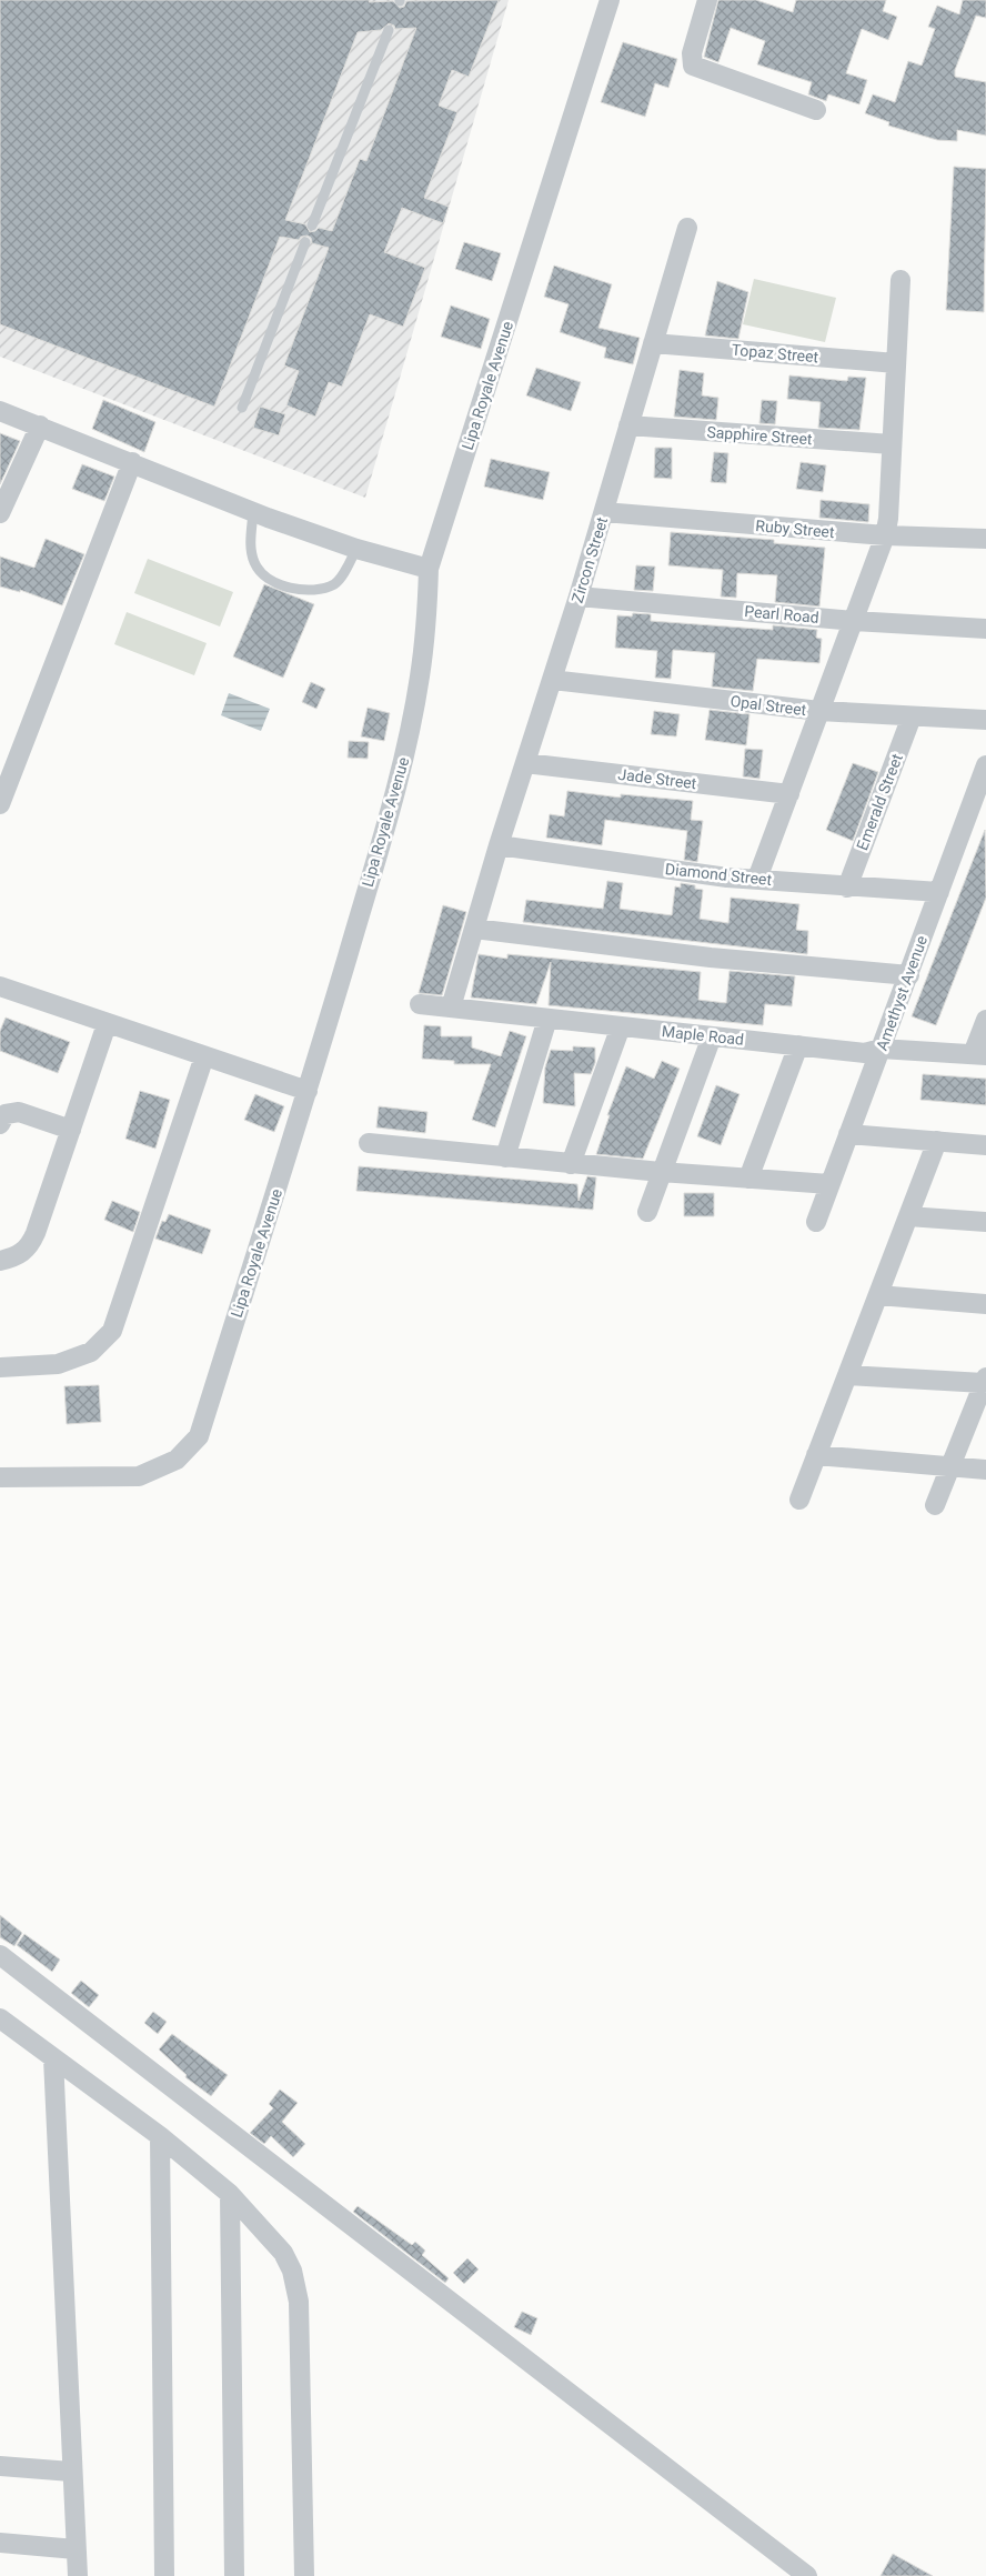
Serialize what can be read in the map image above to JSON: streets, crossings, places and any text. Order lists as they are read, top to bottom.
{
  "streets": {
    "street": [
      "Topaz Street",
      "Lipa Royale Avenue",
      "Sapphire Street",
      "Ruby Street",
      "Zircon Street",
      "Pearl Road",
      "Opal Street",
      "Jade Street",
      "Emerald Street",
      "Diamond Street",
      "Amethyst Avenue",
      "Maple Road"
    ]
  },
  "crossings": [
    ["Topaz Street", "Zircon Street"],
    ["Sapphire Street", "Zircon Street"],
    ["Ruby Street", "Zircon Street"],
    ["Zircon Street", "Pearl Road"],
    ["Zircon Street", "Opal Street"],
    ["Zircon Street", "Jade Street"],
    ["Zircon Street", "Diamond Street"],
    ["Zircon Street", "Maple Road"],
    ["Opal Street", "Emerald Street"],
    ["Emerald Street", "Diamond Street"],
    ["Diamond Street", "Amethyst Avenue"],
    ["Amethyst Avenue", "Maple Road"]
  ]
}
